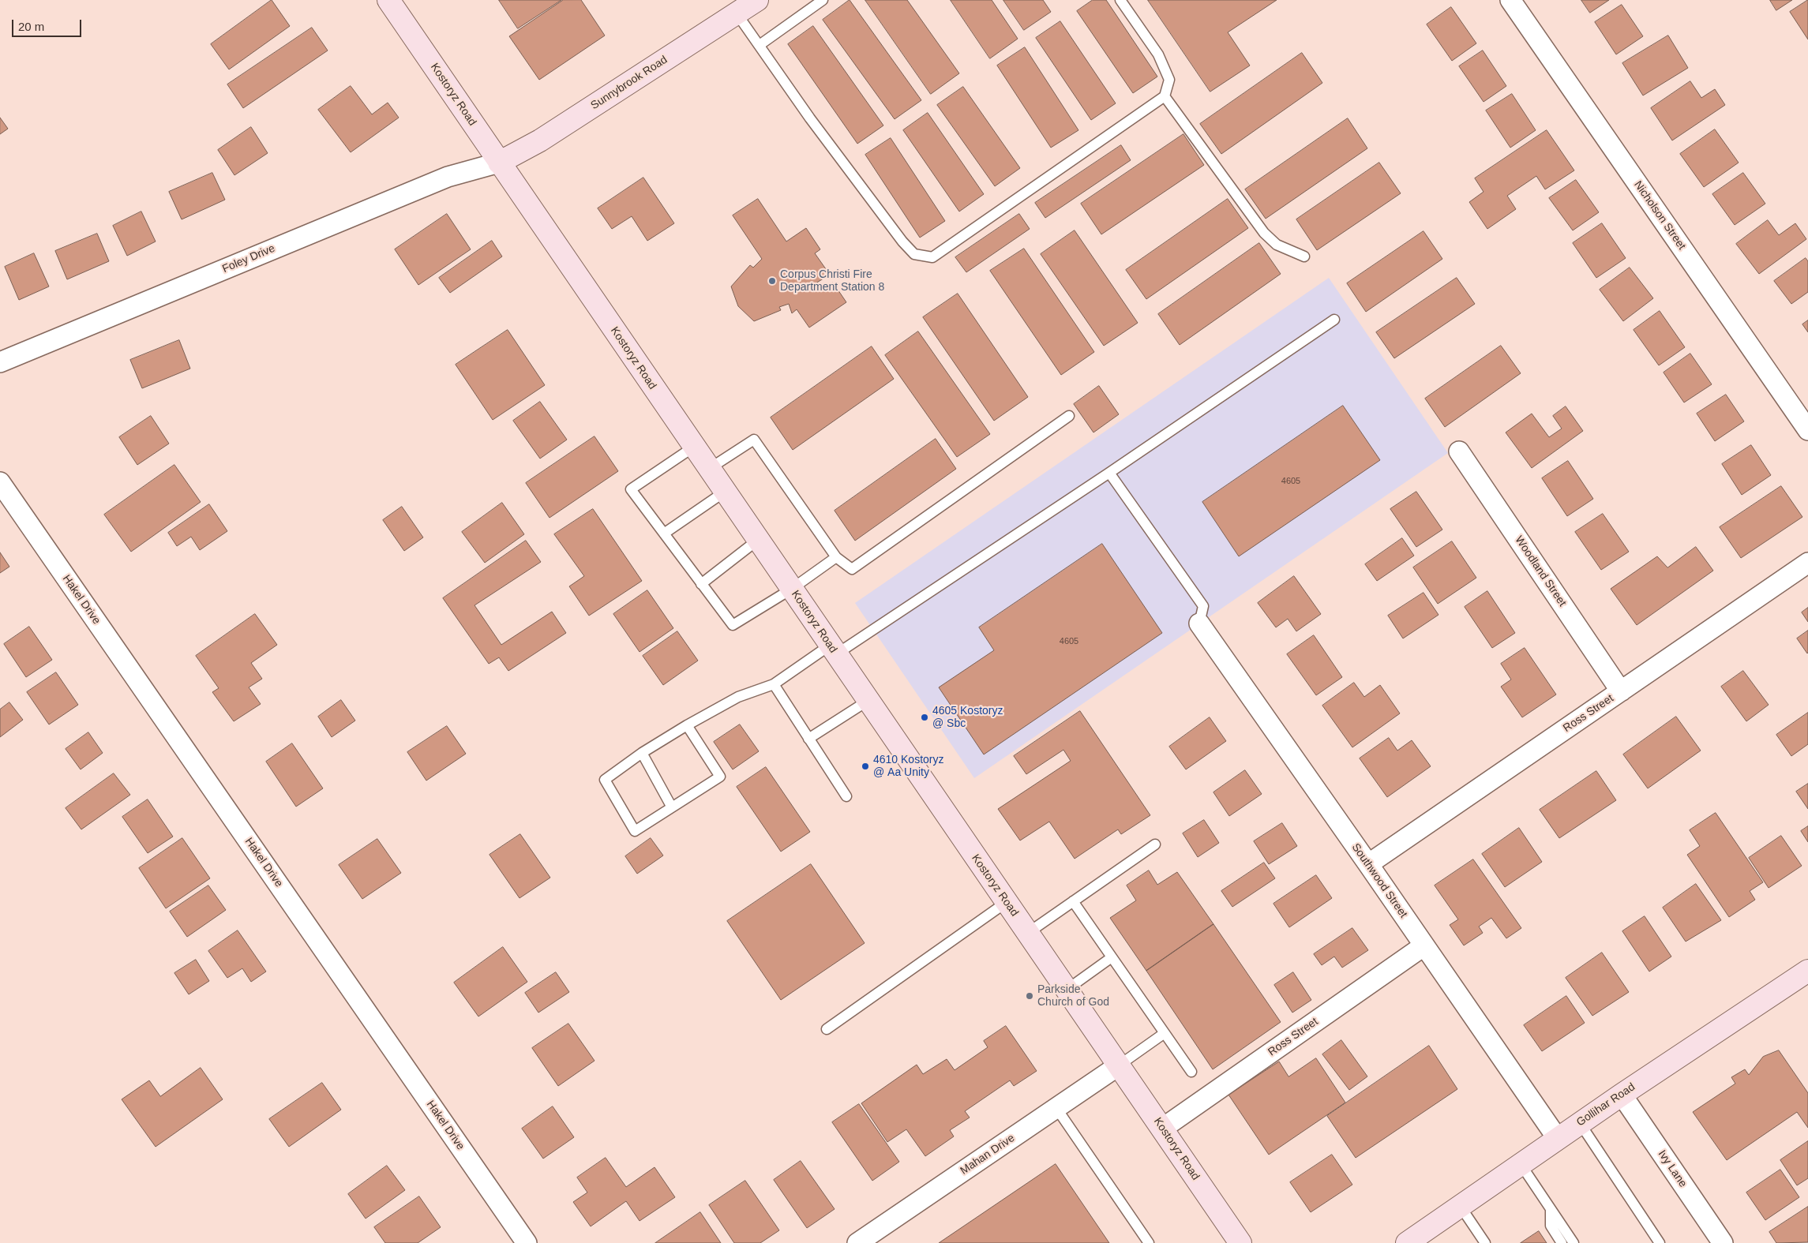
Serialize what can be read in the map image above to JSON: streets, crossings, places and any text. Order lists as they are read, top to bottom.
{
  "streets": {
    "main road": ["Sunnybrook Road", "Kostoryz Road", "Gollihar Road"],
    "street": [
      "Nicholson Street",
      "Foley Drive",
      "Woodland Street",
      "Hakel Drive",
      "Ross Street",
      "Southwood Street",
      "Mahan Drive",
      "Ivy Lane"
    ]
  },
  "crossings": [
    ["Sunnybrook Road", "Kostoryz Road"],
    ["Sunnybrook Road", "Foley Drive"],
    ["Kostoryz Road", "Foley Drive"],
    ["Kostoryz Road", "Ross Street"],
    ["Kostoryz Road", "Mahan Drive"],
    ["Woodland Street", "Ross Street"],
    ["Ross Street", "Southwood Street"],
    ["Southwood Street", "Gollihar Road"],
    ["Gollihar Road", "Ivy Lane"]
  ],
  "places": [
    "Corpus Christi Fire Department Station 8",
    "4605 Kostoryz @ Sbc",
    "4610 Kostoryz @ Aa Unity",
    "Parkside Church of God"
  ],
  "house_numbers": ["4605", "4605"],
  "scale_bar": "20 m"
}
